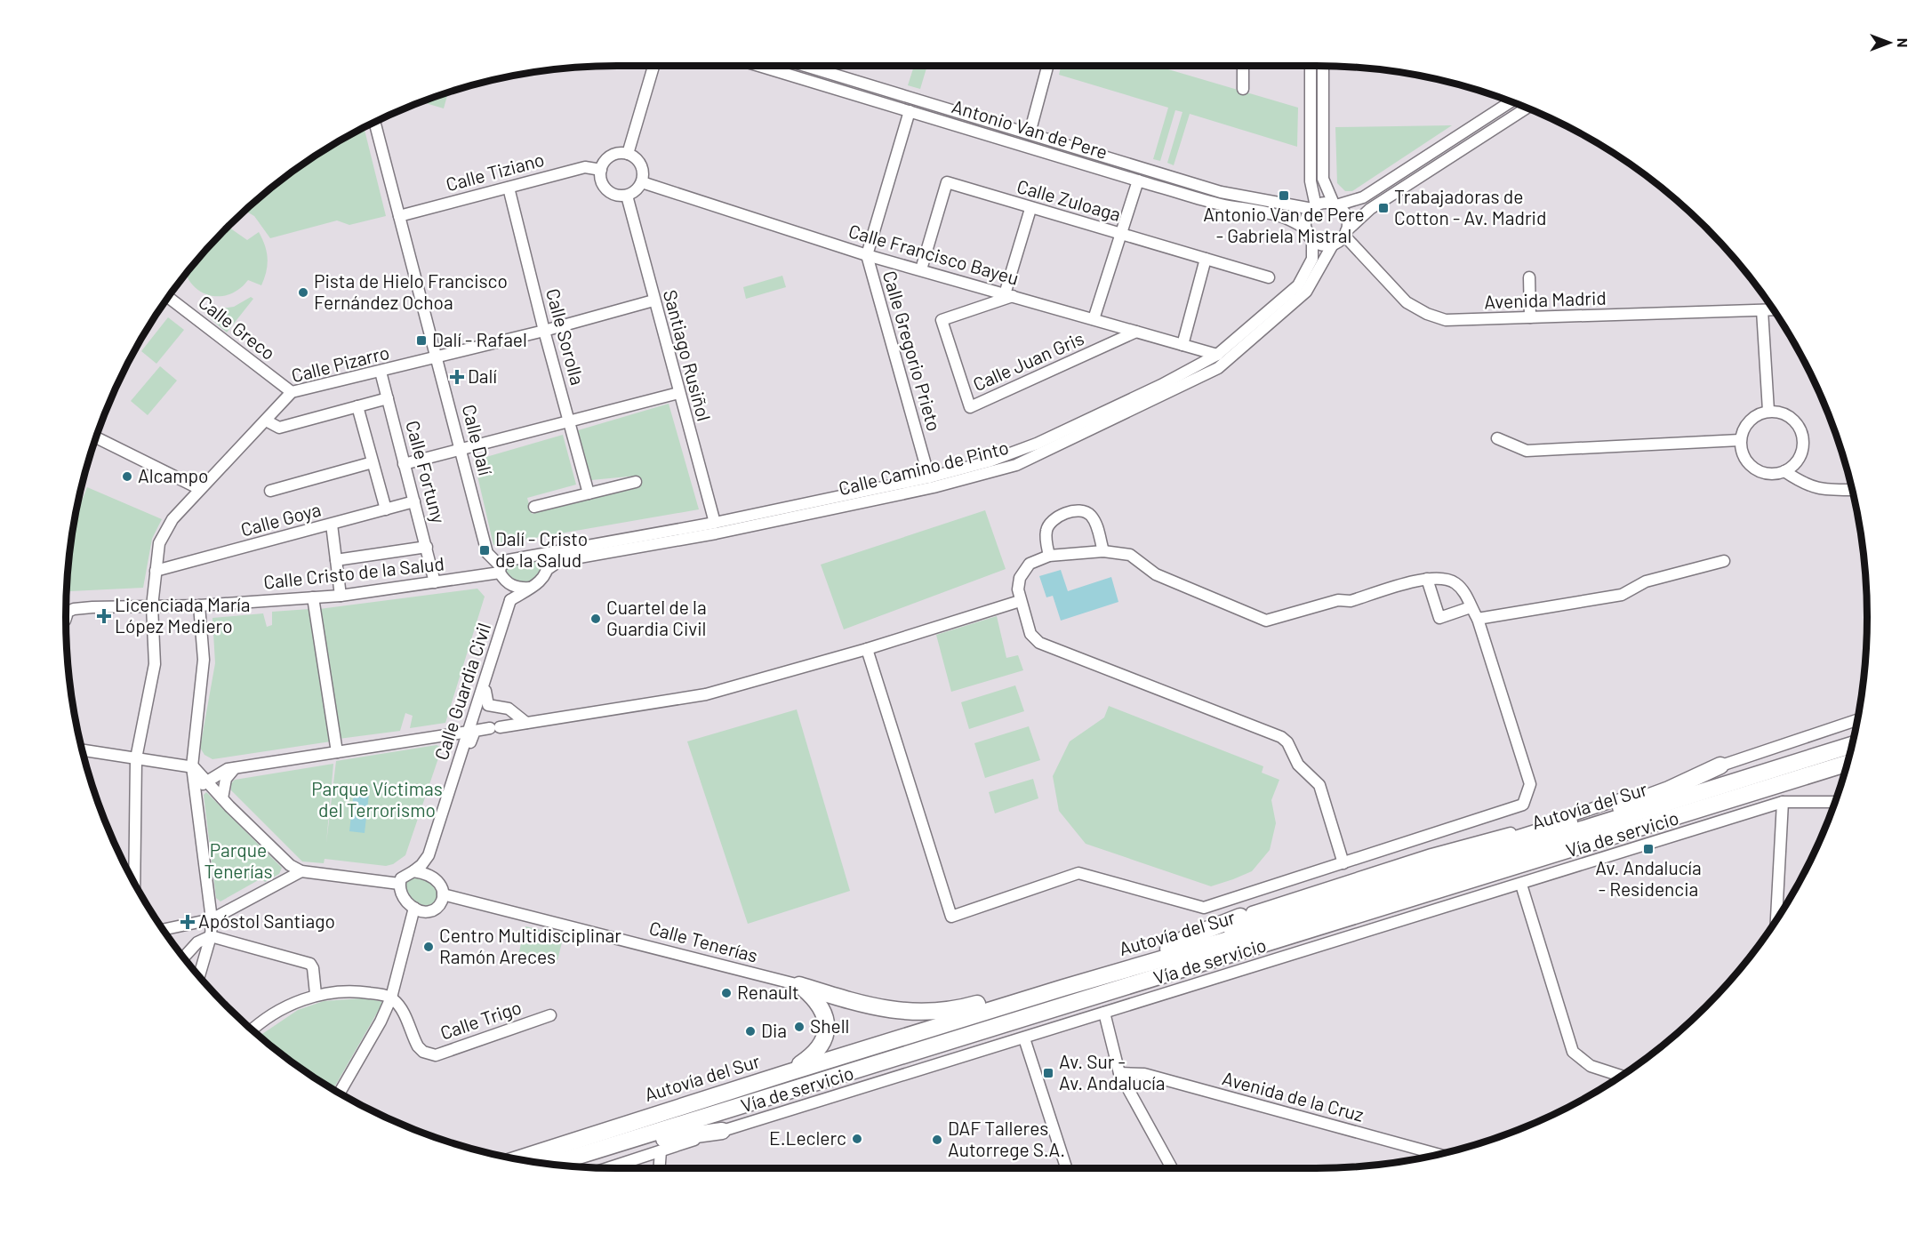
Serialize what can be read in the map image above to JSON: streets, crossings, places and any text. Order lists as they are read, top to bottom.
{
  "streets": {
    "highway": ["Autovía del Sur"],
    "street": [
      "Antonio Van de Pere",
      "Calle Tiziano",
      "Calle Zuloaga",
      "Calle Francisco Bayeu",
      "Avenida Madrid",
      "Calle Greco",
      "Calle Sorolla",
      "Calle Gregorio Prieto",
      "Santiago Rusiñol",
      "Calle Juan Gris",
      "Calle Pizarro",
      "Calle Dalí",
      "Calle Camino de Pinto",
      "Calle Fortuny",
      "Calle Goya",
      "Calle Cristo de la Salud",
      "Calle Guardia Civil",
      "Vía de servicio",
      "Calle Tenerías",
      "Calle Trigo",
      "Avenida de la Cruz"
    ]
  },
  "crossings": [
    ["Antonio Van de Pere", "Avenida Madrid"],
    ["Antonio Van de Pere", "Calle Gregorio Prieto"],
    ["Antonio Van de Pere", "Calle Camino de Pinto"],
    ["Calle Tiziano", "Calle Francisco Bayeu"],
    ["Calle Tiziano", "Calle Sorolla"],
    ["Calle Tiziano", "Santiago Rusiñol"],
    ["Calle Tiziano", "Calle Dalí"],
    ["Calle Zuloaga", "Calle Francisco Bayeu"],
    ["Calle Francisco Bayeu", "Calle Gregorio Prieto"],
    ["Calle Francisco Bayeu", "Santiago Rusiñol"],
    ["Calle Francisco Bayeu", "Calle Juan Gris"],
    ["Calle Francisco Bayeu", "Calle Camino de Pinto"],
    ["Avenida Madrid", "Calle Camino de Pinto"],
    ["Calle Greco", "Calle Pizarro"],
    ["Calle Sorolla", "Calle Pizarro"],
    ["Calle Gregorio Prieto", "Calle Camino de Pinto"],
    ["Santiago Rusiñol", "Calle Pizarro"],
    ["Santiago Rusiñol", "Calle Camino de Pinto"],
    ["Calle Pizarro", "Calle Dalí"],
    ["Calle Pizarro", "Calle Fortuny"],
    ["Calle Pizarro", "Calle Goya"],
    ["Calle Pizarro", "Calle Cristo de la Salud"],
    ["Calle Dalí", "Calle Camino de Pinto"],
    ["Calle Dalí", "Calle Cristo de la Salud"],
    ["Calle Camino de Pinto", "Calle Cristo de la Salud"],
    ["Calle Fortuny", "Calle Goya"],
    ["Calle Fortuny", "Calle Cristo de la Salud"],
    ["Calle Guardia Civil", "Calle Tenerías"]
  ],
  "parks": ["Parque Víctimas del Terrorismo", "Parque Tenerías"],
  "places": {
    "transit": [
      "Antonio Van de Pere - Gabriela Mistral",
      "Trabajadoras de Cotton - Av. Madrid",
      "Dalí - Rafael",
      "Dalí - Cristo de la Salud",
      "Av. Andalucía - Residencia",
      "Av. Sur - Av. Andalucía"
    ],
    "other": [
      "Pista de Hielo Francisco Fernández Ochoa",
      "Alcampo",
      "Cuartel de la Guardia Civil",
      "Centro Multidisciplinar Ramón Areces",
      "Renault",
      "Shell",
      "Dia",
      "E.Leclerc",
      "DAF Talleres Autorrege S.A."
    ],
    "health": ["Dalí", "Licenciada María López Mediero", "Apóstol Santiago"]
  },
  "north": "right"
}
